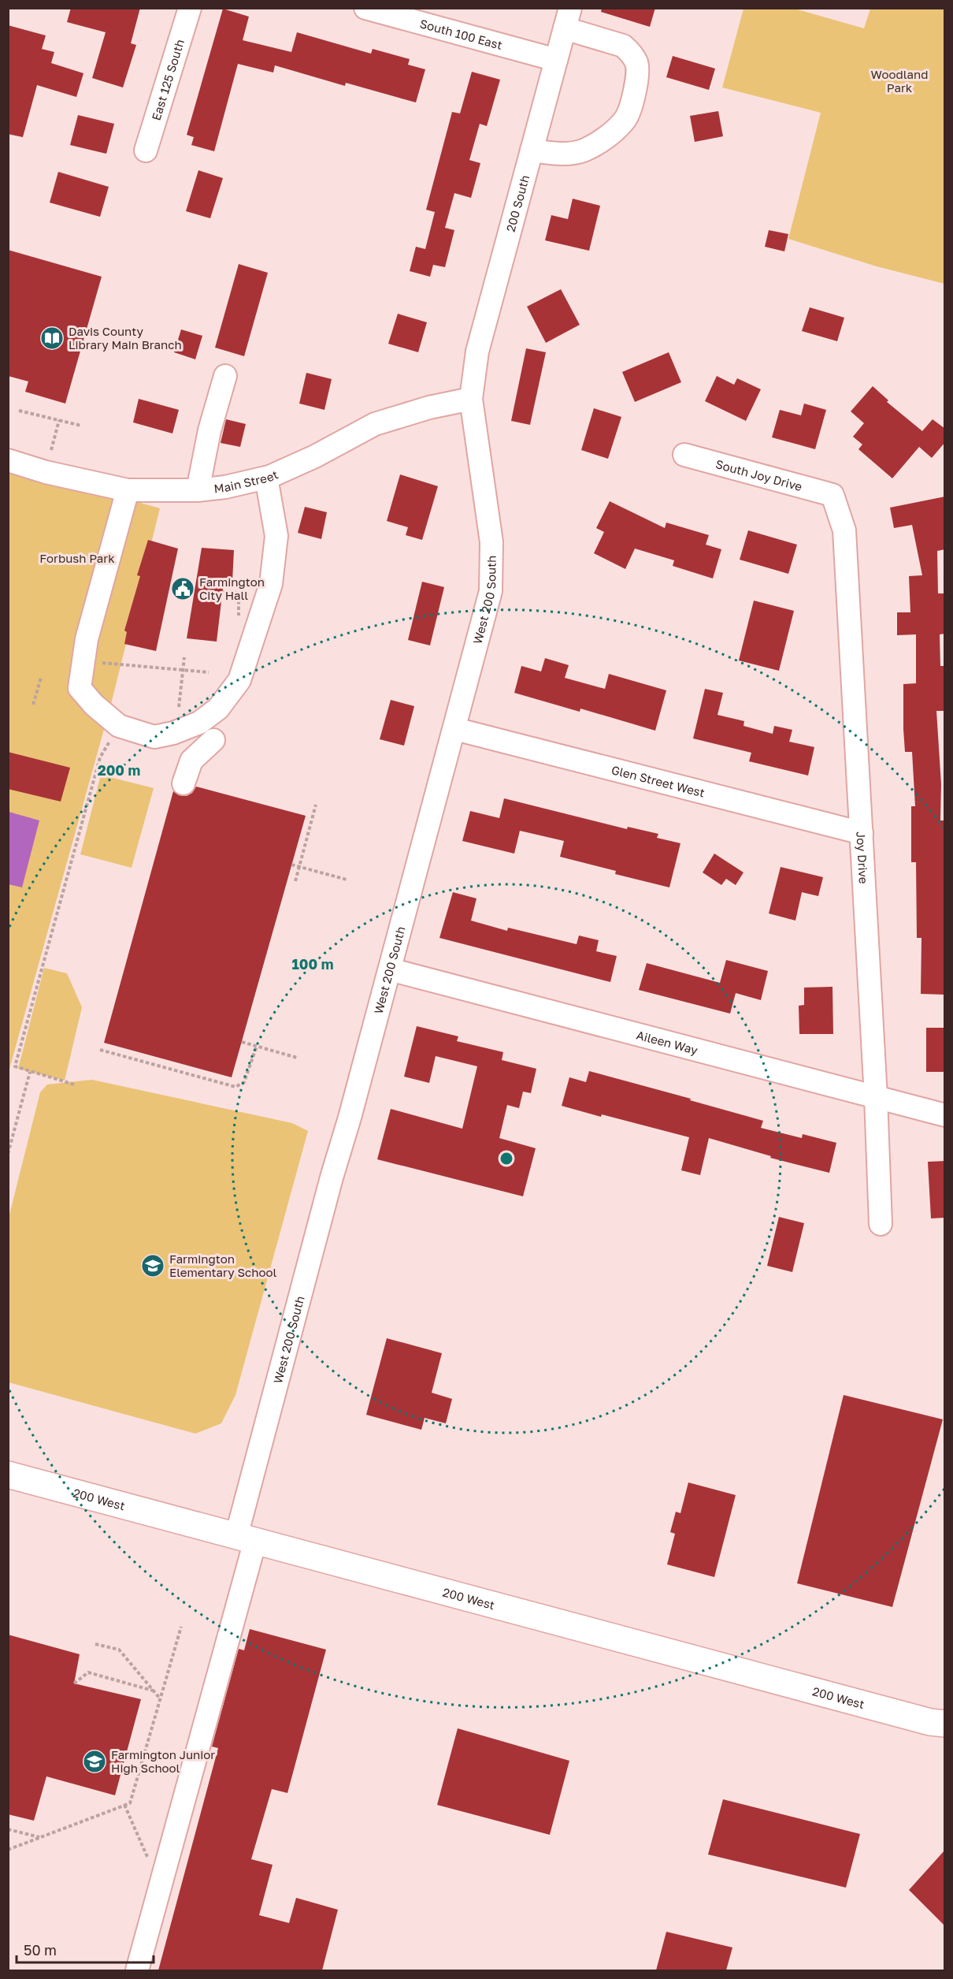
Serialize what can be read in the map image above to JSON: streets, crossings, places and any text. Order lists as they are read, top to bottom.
{
  "streets": {
    "main road": ["200 West"],
    "street": [
      "South 100 East",
      "East 125 South",
      "200 South",
      "South Joy Drive",
      "Main Street",
      "West 200 South",
      "Glen Street West",
      "Joy Drive",
      "Aileen Way"
    ]
  },
  "crossings": [
    ["South 100 East", "200 South"],
    ["200 South", "Main Street"],
    ["200 South", "West 200 South"],
    ["South Joy Drive", "Joy Drive"],
    ["Main Street", "West 200 South"],
    ["West 200 South", "Glen Street West"],
    ["West 200 South", "Aileen Way"],
    ["West 200 South", "200 West"],
    ["Glen Street West", "Joy Drive"],
    ["Joy Drive", "Aileen Way"]
  ],
  "parks": ["Woodland Park", "Forbush Park"],
  "places": {
    "library": ["Davis County Library Main Branch"],
    "public building": ["Farmington City Hall"],
    "school or university": ["Farmington Elementary School", "Farmington Junior High School"]
  },
  "scale_bar": "50 m",
  "rings": ["200 m", "100 m"]
}
